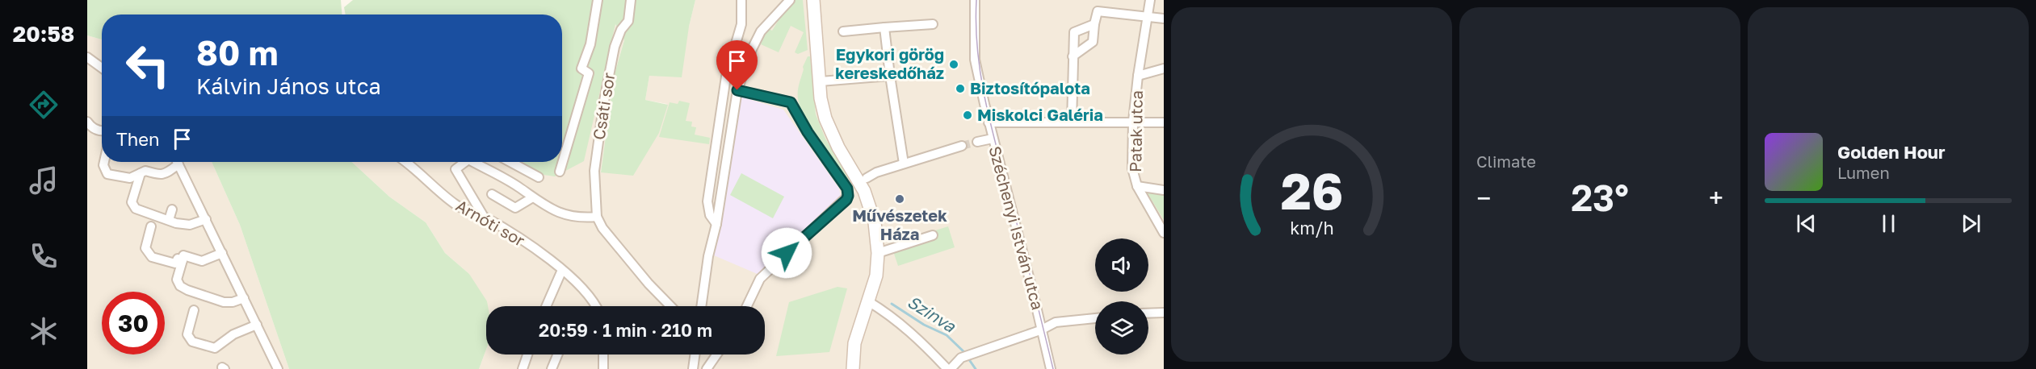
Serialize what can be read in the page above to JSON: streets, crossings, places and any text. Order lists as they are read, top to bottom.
{
  "streets": {
    "street": [
      "Csáti sor",
      "Patak utca",
      "Arnóti sor",
      "Széchenyi István utca"
    ]
  },
  "water": ["Szinva"],
  "places": [
    "Egykori görög kereskedőház",
    "Biztosítópalota",
    "Miskolci Galéria",
    "Művészetek Háza"
  ],
  "page": {
    "tabs": "20:58",
    "tile": "Climate",
    "turn": ["80 m", "Kálvin János utca"],
    "then": "Then",
    "song": ["Golden Hour", "Lumen"],
    "heat": ["−", "23°", "+"],
    "limit": "30",
    "trip": "20:59 · 1 min · 210 m",
    "gauge": ["26", "km/h"]
  }
}
